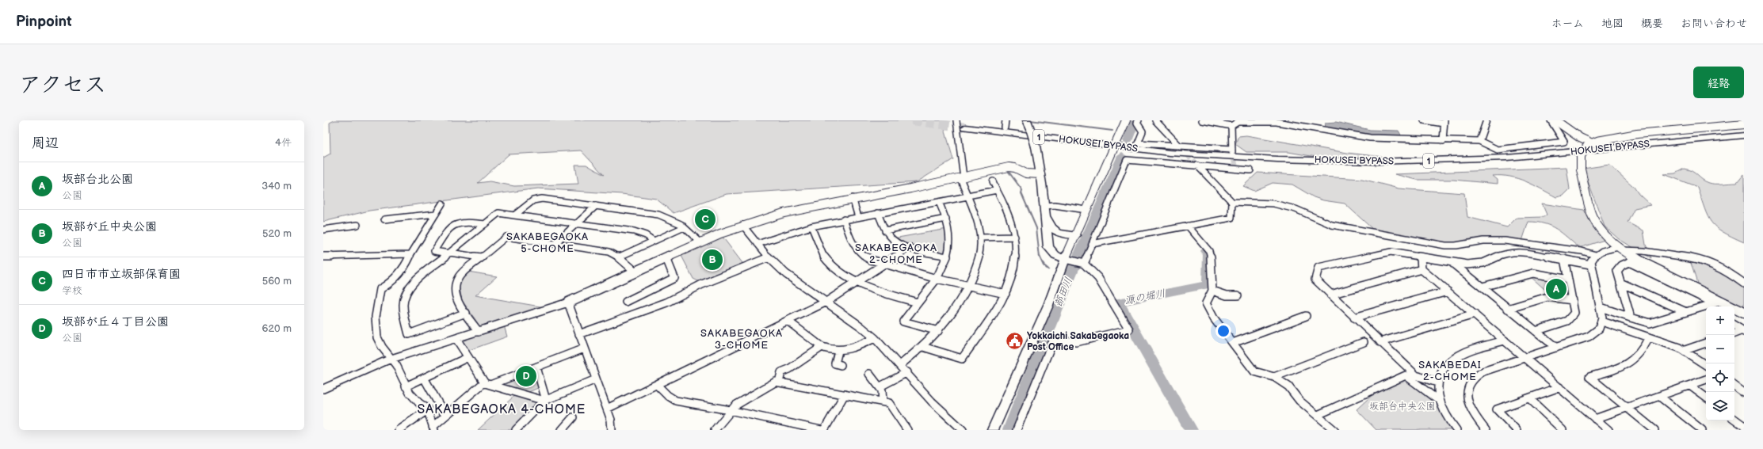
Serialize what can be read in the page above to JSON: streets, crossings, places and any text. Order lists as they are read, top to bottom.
{
  "streets": {
    "highway": ["1", "HOKUSEI BYPASS"]
  },
  "districts": [
    "SAKABEGAOKA 5-CHOME",
    "SAKABEGAOKA 2-CHOME",
    "SAKABEGAOKA 3-CHOME",
    "SAKABEDAI 2-CHOME",
    "SAKABEGAOKA 4-CHOME"
  ],
  "water": ["部田川", "源の堀川"],
  "parks": ["坂部台中央公園"],
  "places": {
    "public building": ["Yokkaichi Sakabegaoka Post Office"]
  },
  "page": {
    "header": "Pinpoint",
    "nav": [
      "ホーム",
      "地図",
      "概要",
      "お問い合わせ"
    ],
    "title": "アクセス",
    "buttons": "経路",
    "heading": ["周辺", "4件"],
    "list": [
      {
        "mark": "A",
        "name": "坂部台北公園",
        "note": "公園",
        "value": "340 m"
      },
      {
        "mark": "B",
        "name": "坂部が丘中央公園",
        "note": "公園",
        "value": "520 m"
      },
      {
        "mark": "C",
        "name": "四日市市立坂部保育園",
        "note": "学校",
        "value": "560 m"
      },
      {
        "mark": "D",
        "name": "坂部が丘４丁目公園",
        "note": "公園",
        "value": "620 m"
      }
    ],
    "pins": [
      "C",
      "B",
      "A",
      "D"
    ],
    "map_buttons": ["+", "−"]
  }
}
